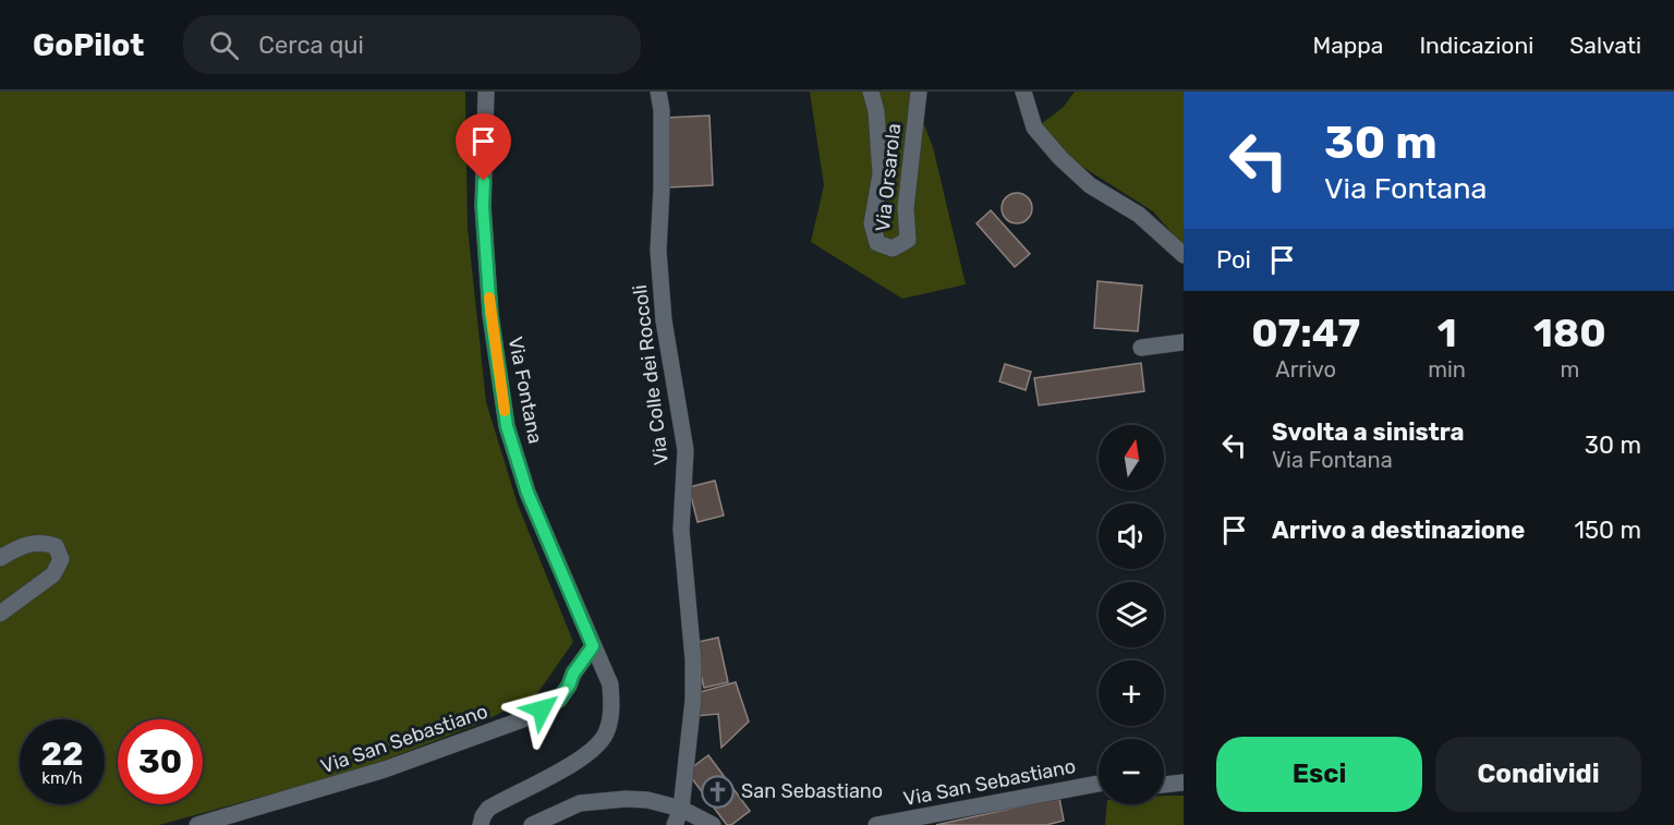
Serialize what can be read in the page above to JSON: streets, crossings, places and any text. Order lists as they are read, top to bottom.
{
  "streets": {
    "street": [
      "Via Orsarola",
      "Via Colle dei Roccoli",
      "Via Fontana",
      "Via San Sebastiano"
    ]
  },
  "crossings": [
    ["Via Fontana", "Via San Sebastiano"]
  ],
  "places": {
    "church": ["San Sebastiano"]
  },
  "north": "top",
  "page": {
    "header": "GoPilot",
    "search": "Cerca qui",
    "nav": ["Mappa", "Indicazioni", "Salvati"],
    "turn": ["30 m", "Via Fontana"],
    "then": "Poi",
    "eta": [
      "07:47",
      "Arrivo",
      "1",
      "min",
      "180",
      "m"
    ],
    "list": [
      {
        "name": "Svolta a sinistra",
        "note": "Via Fontana",
        "value": "30 m"
      },
      {
        "name": "Arrivo a destinazione",
        "value": "150 m"
      }
    ],
    "map_buttons": ["+", "−"],
    "speed": "22 km/h",
    "limit": "30",
    "buttons": ["Esci", "Condividi"]
  }
}
